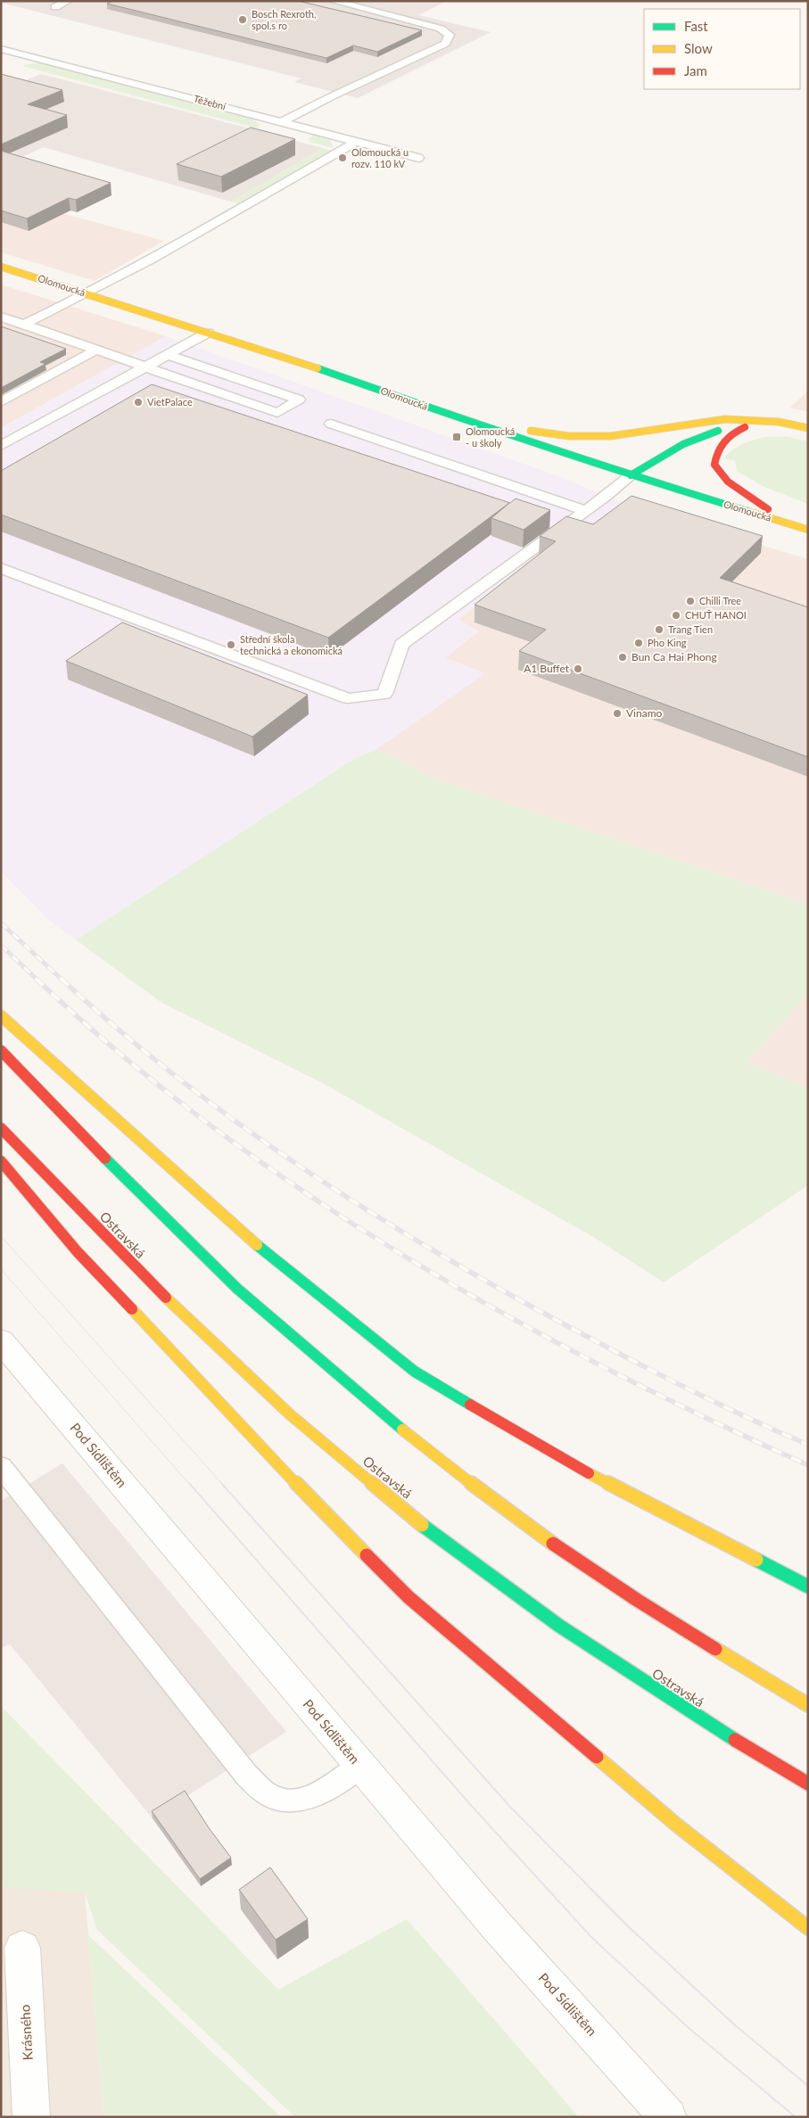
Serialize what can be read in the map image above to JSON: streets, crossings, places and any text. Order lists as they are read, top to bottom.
{
  "streets": {
    "main road": ["Olomoucká", "Ostravská"],
    "street": ["Pod Sídlištěm", "Krásného"],
    "lane": ["Těžební"]
  },
  "places": {
    "other": [
      "Bosch Rexroth, spol.s ro",
      "Olomoucká u rozv. 110 kV",
      "VietPalace",
      "Chilli Tree",
      "CHUŤ HANOI",
      "Trang Tien",
      "Pho King",
      "Střední škola technická a ekonomická",
      "Bun Ca Hai Phong",
      "A1 Buffet",
      "Vinamo"
    ],
    "transit": ["Olomoucká - u školy"]
  },
  "legend": ["Fast", "Slow", "Jam"]
}
